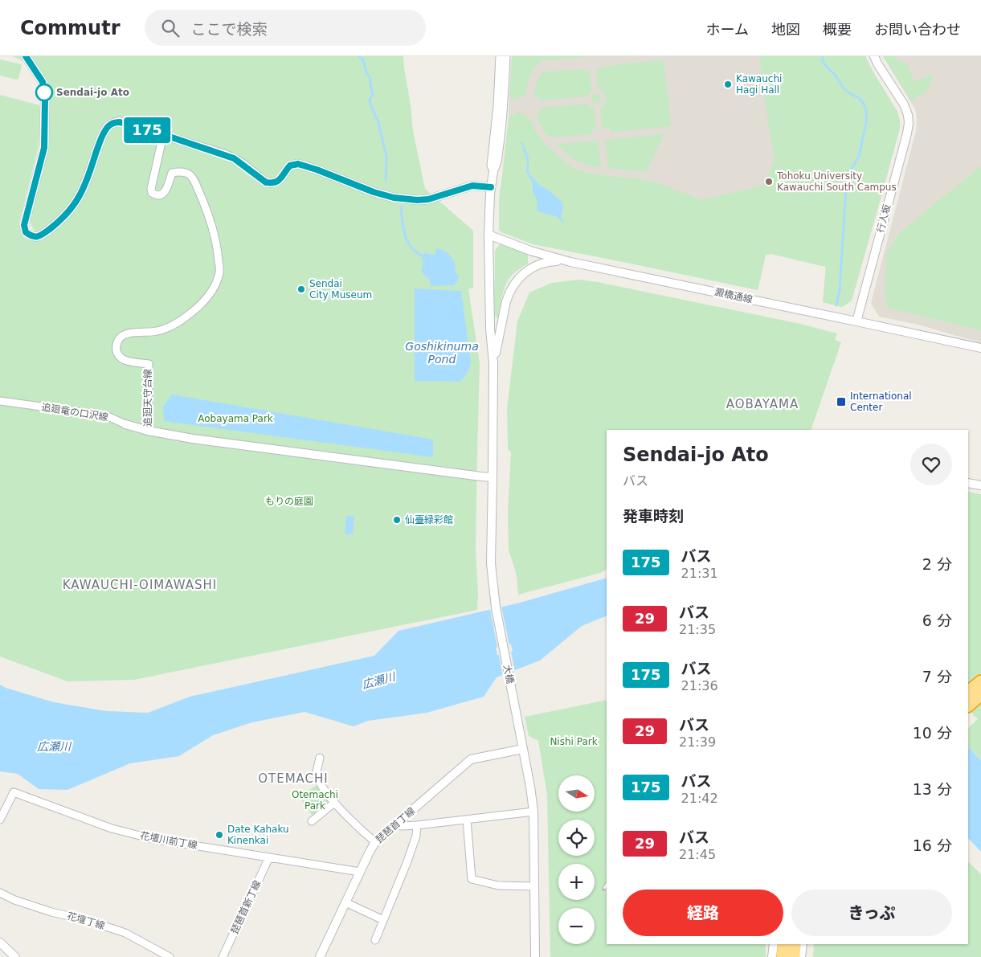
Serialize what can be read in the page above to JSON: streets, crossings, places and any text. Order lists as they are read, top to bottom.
{
  "streets": {
    "street": [
      "行人坂",
      "澱橋通線",
      "追廻天守台線",
      "追廻竜の口沢線",
      "大橋",
      "琵琶首丁線",
      "花壇川前丁線",
      "琵琶首新丁線",
      "花壇丁線"
    ]
  },
  "crossings": [
    ["行人坂", "澱橋通線"],
    ["追廻天守台線", "追廻竜の口沢線"],
    ["追廻天守台線", "大橋"],
    ["大橋", "琵琶首丁線"],
    ["琵琶首丁線", "花壇川前丁線"],
    ["花壇川前丁線", "琵琶首新丁線"]
  ],
  "districts": ["AOBAYAMA", "KAWAUCHI-OIMAWASHI", "OTEMACHI"],
  "water": ["Goshikinuma Pond", "広瀬川"],
  "parks": [
    "Aobayama Park",
    "もりの庭園",
    "Nishi Park",
    "Otemachi Park"
  ],
  "places": {
    "other": [
      "Kawauchi Hagi Hall",
      "Sendai-jo Ato",
      "Tohoku University Kawauchi South Campus",
      "Sendai City Museum",
      "仙臺緑彩館",
      "Date Kahaku Kinenkai"
    ],
    "transit": ["International Center"]
  },
  "lines": ["bus line 175"],
  "north": "right",
  "page": {
    "header": "Commutr",
    "search": "ここで検索",
    "nav": [
      "ホーム",
      "地図",
      "概要",
      "お問い合わせ"
    ],
    "on_map": "175",
    "heading": [
      ["Sendai-jo Ato", "バス"],
      "発車時刻"
    ],
    "list": [
      {
        "mark": "175",
        "name": "バス",
        "note": "21:31",
        "value": "2 分"
      },
      {
        "mark": "29",
        "name": "バス",
        "note": "21:35",
        "value": "6 分"
      },
      {
        "mark": "175",
        "name": "バス",
        "note": "21:36",
        "value": "7 分"
      },
      {
        "mark": "29",
        "name": "バス",
        "note": "21:39",
        "value": "10 分"
      },
      {
        "mark": "175",
        "name": "バス",
        "note": "21:42",
        "value": "13 分"
      },
      {
        "mark": "29",
        "name": "バス",
        "note": "21:45",
        "value": "16 分"
      }
    ],
    "map_buttons": ["+", "−"],
    "buttons": ["経路", "きっぷ"]
  }
}
